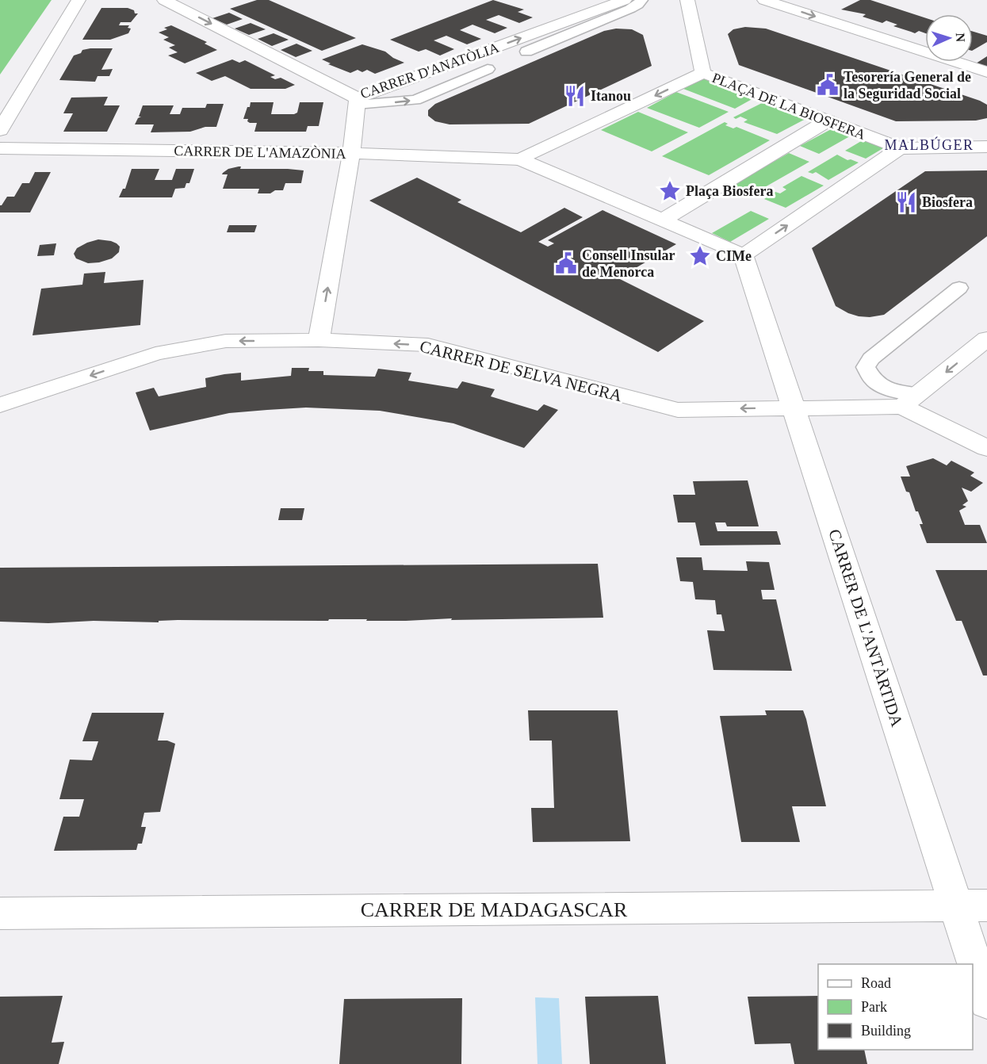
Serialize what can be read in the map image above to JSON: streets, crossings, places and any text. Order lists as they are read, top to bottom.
{
  "streets": {
    "street": [
      "CARRER D'ANATÒLIA",
      "PLAÇA DE LA BIOSFERA",
      "CARRER DE L'AMAZÒNIA",
      "CARRER DE SELVA NEGRA",
      "CARRER DE L'ANTÀRTIDA",
      "CARRER DE MADAGASCAR"
    ]
  },
  "crossings": [
    ["PLAÇA DE LA BIOSFERA", "CARRER DE L'AMAZÒNIA"],
    ["PLAÇA DE LA BIOSFERA", "CARRER DE L'ANTÀRTIDA"],
    ["CARRER DE SELVA NEGRA", "CARRER DE L'ANTÀRTIDA"],
    ["CARRER DE L'ANTÀRTIDA", "CARRER DE MADAGASCAR"]
  ],
  "one_way": ["CARRER DE SELVA NEGRA"],
  "districts": ["MALBÚGER"],
  "places": {
    "public building": ["Tesorería General de la Seguridad Social", "Consell Insular de Menorca"],
    "restaurant": ["Itanou", "Biosfera"],
    "place": ["Plaça Biosfera", "CIMe"]
  },
  "legend": ["Road", "Park", "Building"],
  "north": "right"
}
